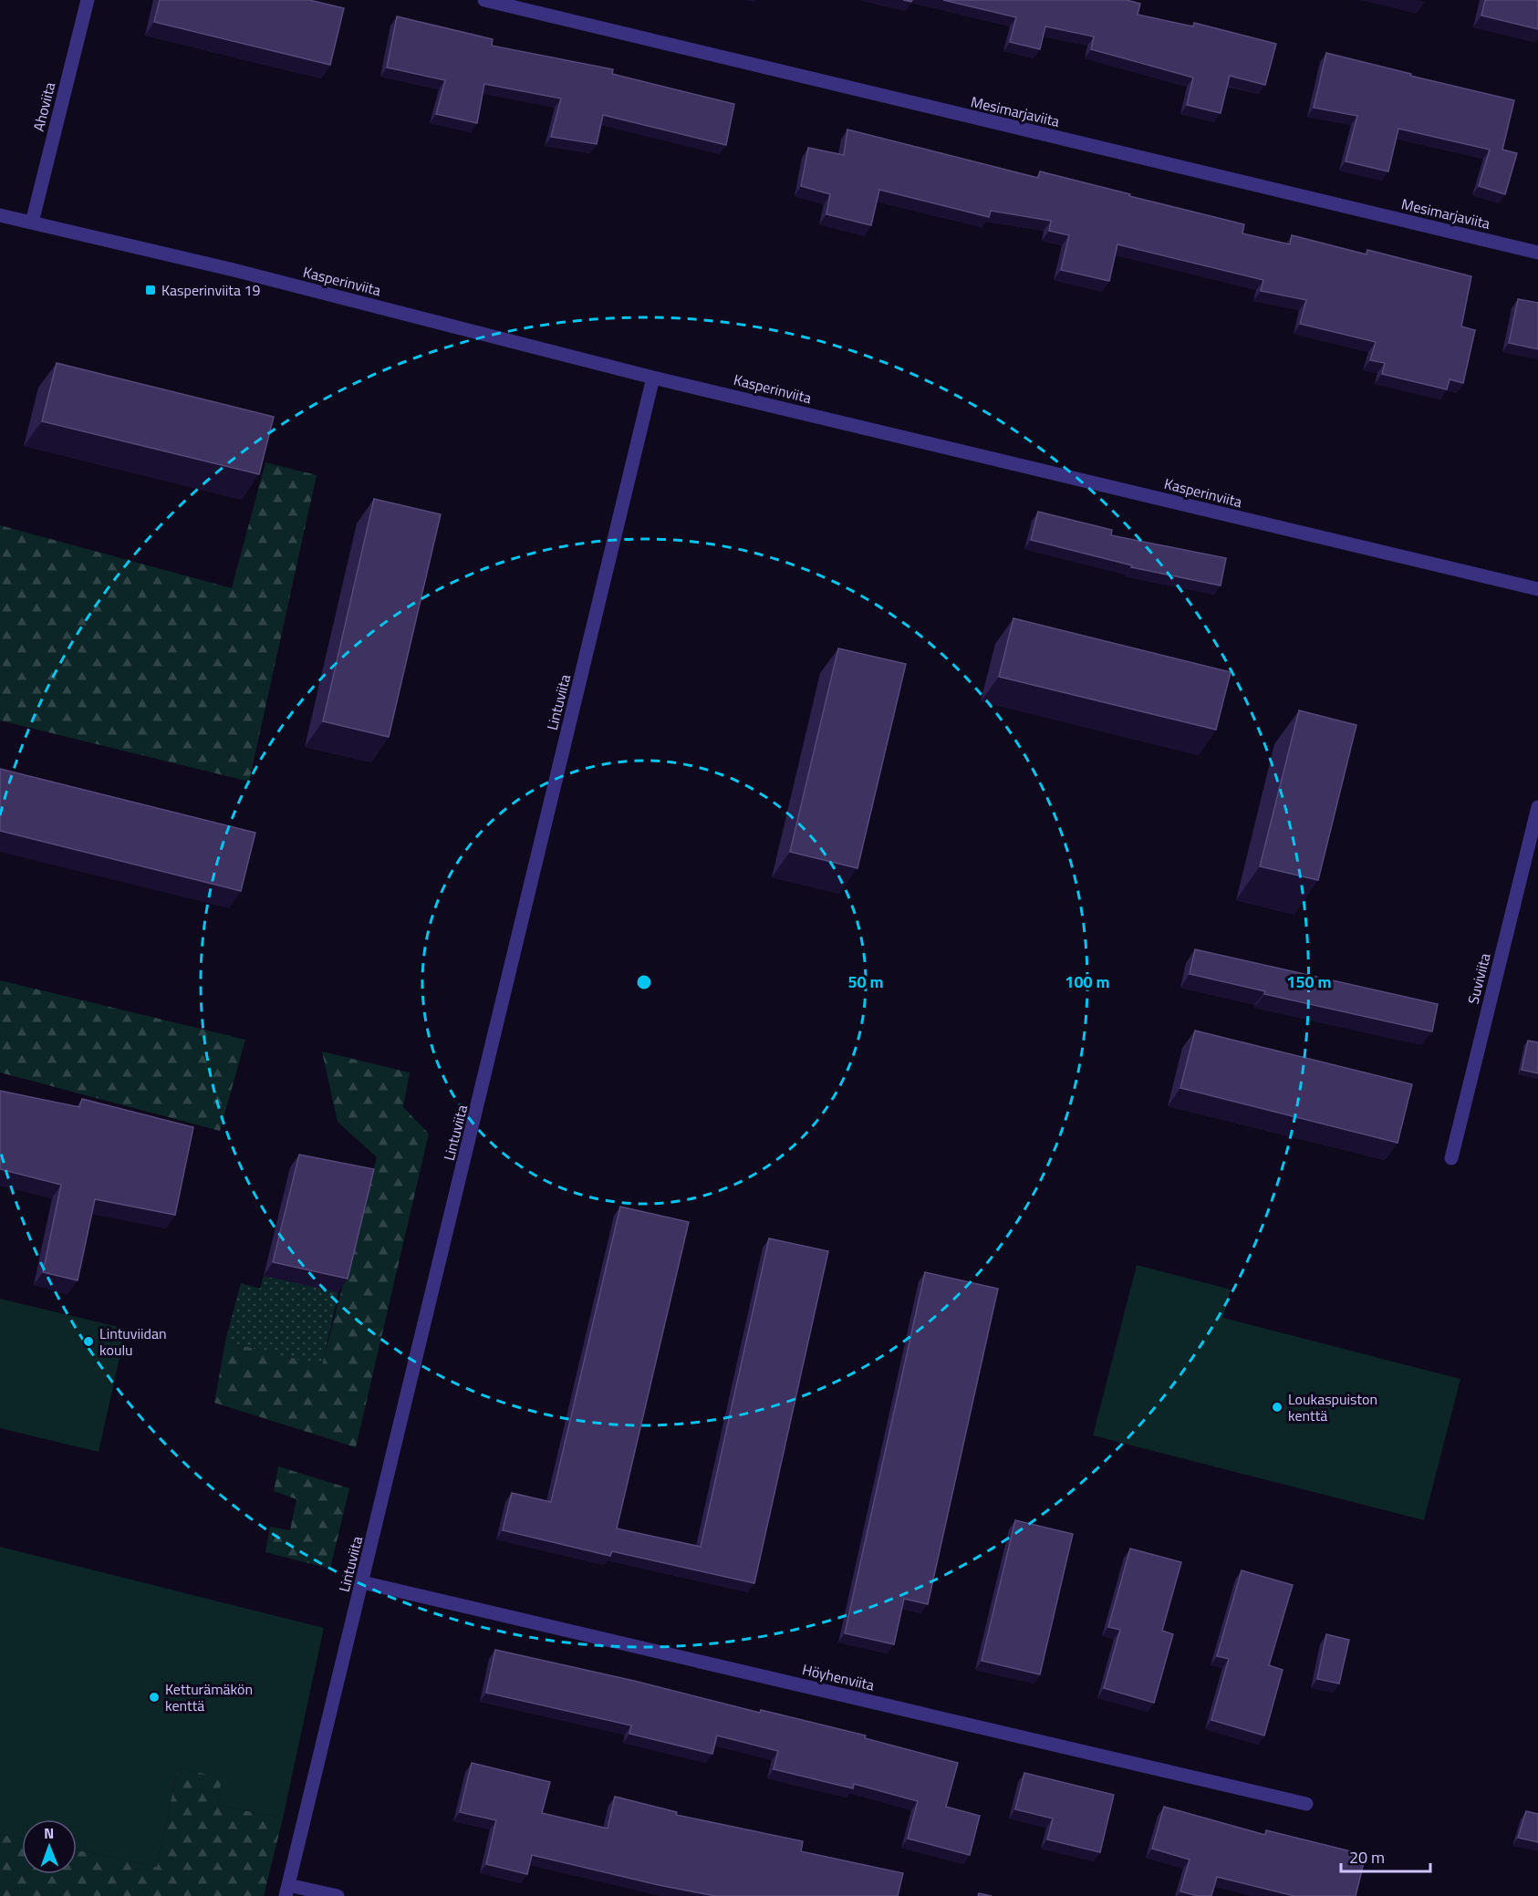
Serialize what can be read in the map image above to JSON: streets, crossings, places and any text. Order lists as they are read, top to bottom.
{
  "streets": {
    "street": [
      "Ahoviita",
      "Mesimarjaviita",
      "Kasperinviita",
      "Lintuviita",
      "Suviviita",
      "Höyhenviita"
    ]
  },
  "crossings": [
    ["Ahoviita", "Kasperinviita"],
    ["Kasperinviita", "Lintuviita"],
    ["Lintuviita", "Höyhenviita"]
  ],
  "places": {
    "transit": ["Kasperinviita 19"],
    "other": ["Lintuviidan koulu", "Loukaspuiston kenttä", "Ketturämäkön kenttä"]
  },
  "scale_bar": "20 m",
  "north": "top",
  "rings": ["50 m", "100 m", "150 m"]
}
